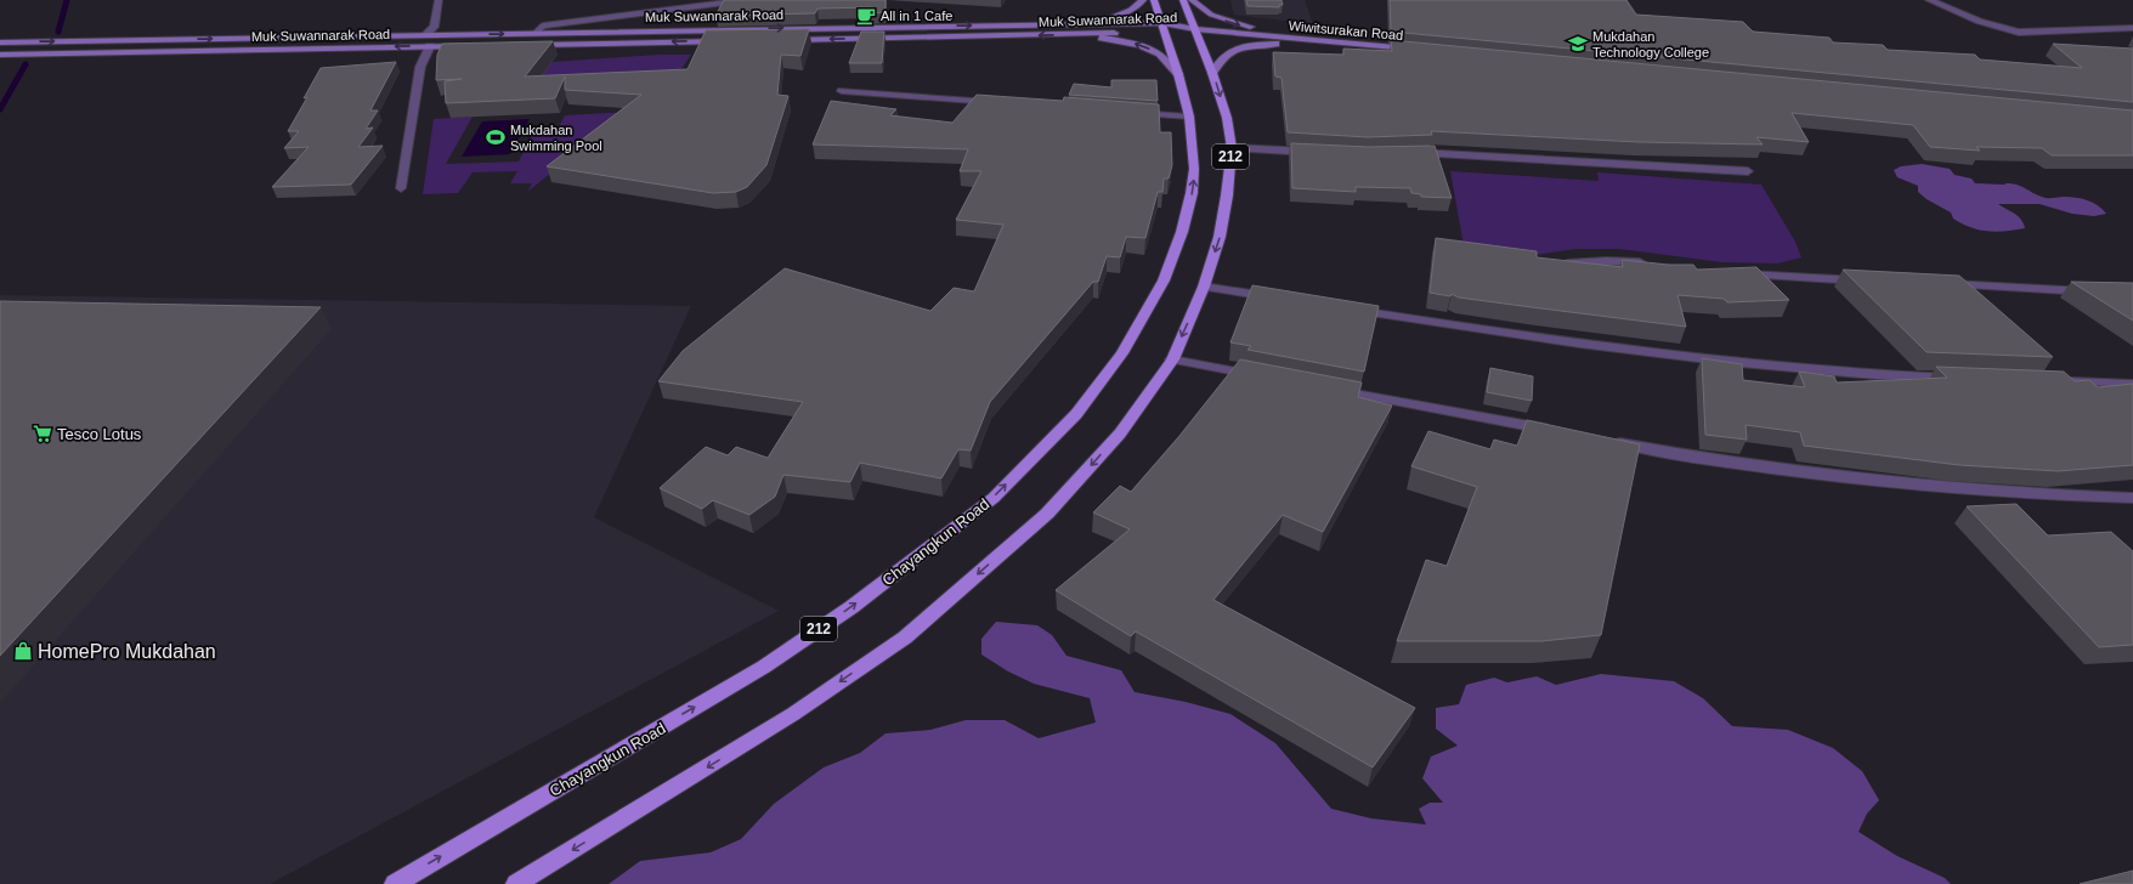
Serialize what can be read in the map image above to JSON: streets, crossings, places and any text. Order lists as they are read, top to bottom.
{
  "streets": {
    "main road": [
      "Muk Suwannarak Road",
      "Wiwitsurakan Road",
      "212",
      "Chayangkun Road"
    ]
  },
  "crossings": [
    ["Muk Suwannarak Road", "Wiwitsurakan Road"],
    ["Muk Suwannarak Road", "212"],
    ["Muk Suwannarak Road", "Chayangkun Road"],
    ["Wiwitsurakan Road", "212"]
  ],
  "places": {
    "cafe": ["All in 1 Cafe"],
    "school or university": ["Mukdahan Technology College"],
    "sports": ["Mukdahan Swimming Pool"],
    "supermarket": ["Tesco Lotus"],
    "shop": ["HomePro Mukdahan"]
  }
}
